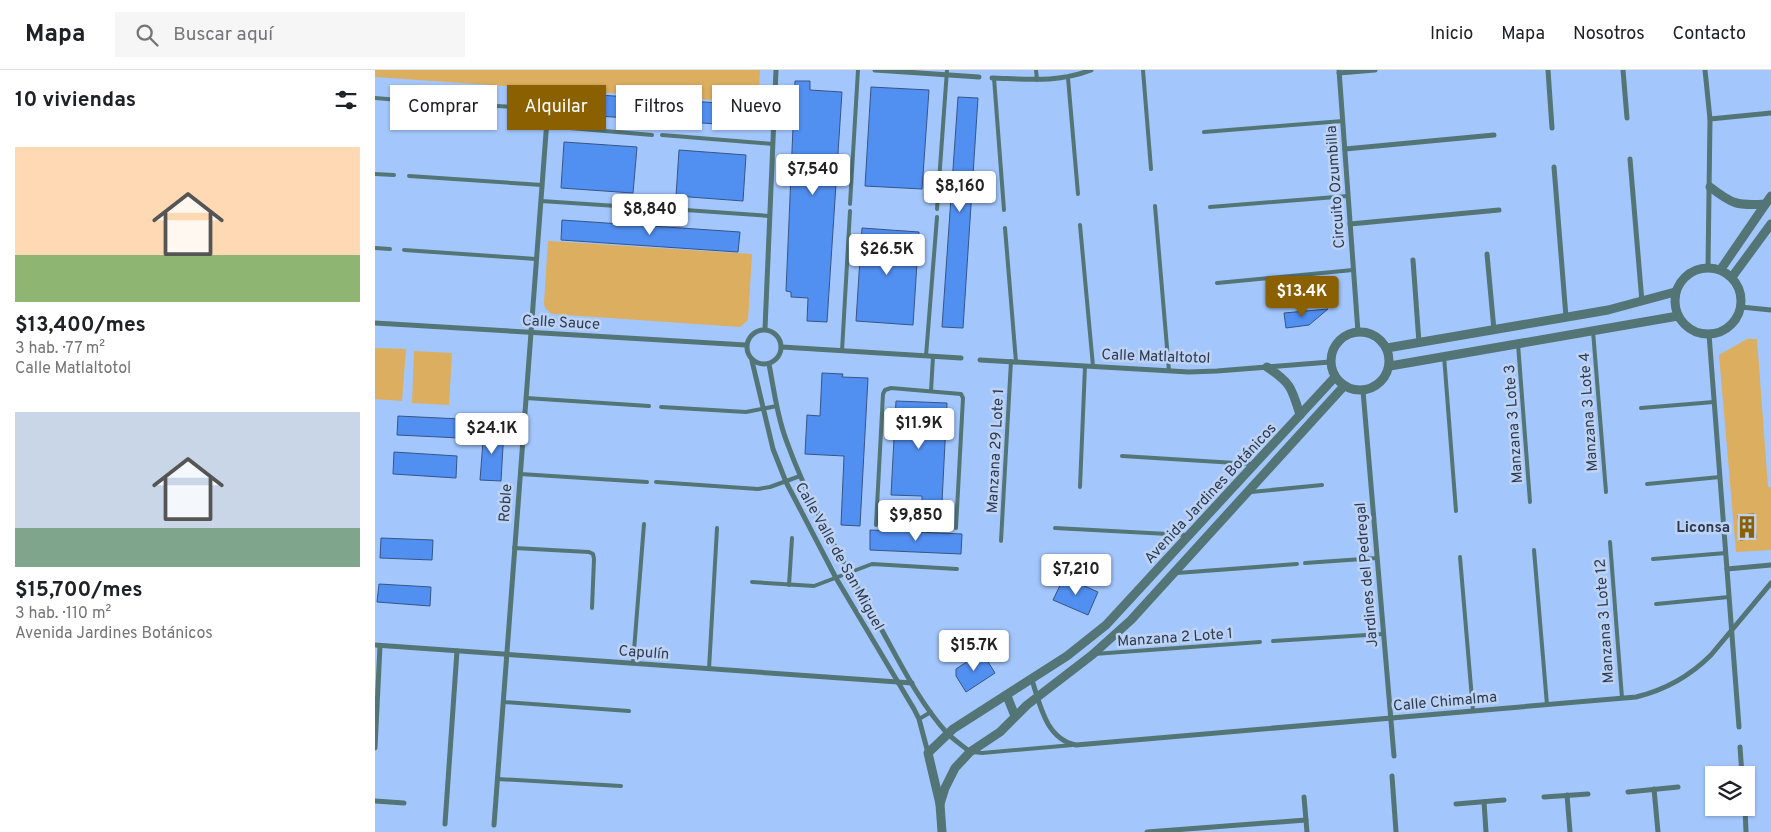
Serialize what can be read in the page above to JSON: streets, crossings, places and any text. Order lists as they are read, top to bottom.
{
  "streets": {
    "street": [
      "Circuito Ozumbilla",
      "Calle Sauce",
      "Calle Matlaltotol",
      "Avenida Jardines Botánicos",
      "Roble",
      "Calle Valle de San Miguel",
      "Jardines del Pedregal",
      "Capulín",
      "Calle Chimalma"
    ],
    "lane": [
      "Manzana 3 Lote 4",
      "Manzana 3 Lote 3",
      "Manzana 29 Lote 1",
      "Manzana 3 Lote 12",
      "Manzana 2 Lote 1"
    ]
  },
  "crossings": [
    ["Circuito Ozumbilla", "Calle Matlaltotol"],
    ["Circuito Ozumbilla", "Avenida Jardines Botánicos"],
    ["Circuito Ozumbilla", "Jardines del Pedregal"],
    ["Calle Sauce", "Roble"],
    ["Calle Sauce", "Calle Valle de San Miguel"],
    ["Calle Matlaltotol", "Manzana 29 Lote 1"],
    ["Calle Matlaltotol", "Avenida Jardines Botánicos"],
    ["Calle Matlaltotol", "Jardines del Pedregal"],
    ["Avenida Jardines Botánicos", "Calle Valle de San Miguel"],
    ["Avenida Jardines Botánicos", "Jardines del Pedregal"],
    ["Avenida Jardines Botánicos", "Manzana 2 Lote 1"],
    ["Avenida Jardines Botánicos", "Calle Chimalma"],
    ["Roble", "Capulín"],
    ["Calle Valle de San Miguel", "Capulín"],
    ["Calle Valle de San Miguel", "Calle Chimalma"],
    ["Jardines del Pedregal", "Calle Chimalma"],
    ["Manzana 3 Lote 12", "Calle Chimalma"]
  ],
  "places": {
    "building": ["Liconsa"]
  },
  "page": {
    "header": "Mapa",
    "search": "Buscar aquí",
    "nav": [
      "Inicio",
      "Mapa",
      "Nosotros",
      "Contacto"
    ],
    "heading": "10 viviendas",
    "chip": [
      "Comprar",
      "Alquilar",
      "Filtros",
      "Nuevo"
    ],
    "list": [
      {
        "name": "$13,400/mes",
        "note": "3 hab. · 77 m² · Calle Matlaltotol"
      },
      {
        "name": "$15,700/mes",
        "note": "3 hab. · 110 m² · Avenida Jardines Botánicos"
      }
    ],
    "price": [
      "$7,540",
      "$8,160",
      "$8,840",
      "$26.5K",
      "$13.4K",
      "$11.9K",
      "$24.1K",
      "$9,850",
      "$7,210",
      "$15.7K"
    ]
  }
}
